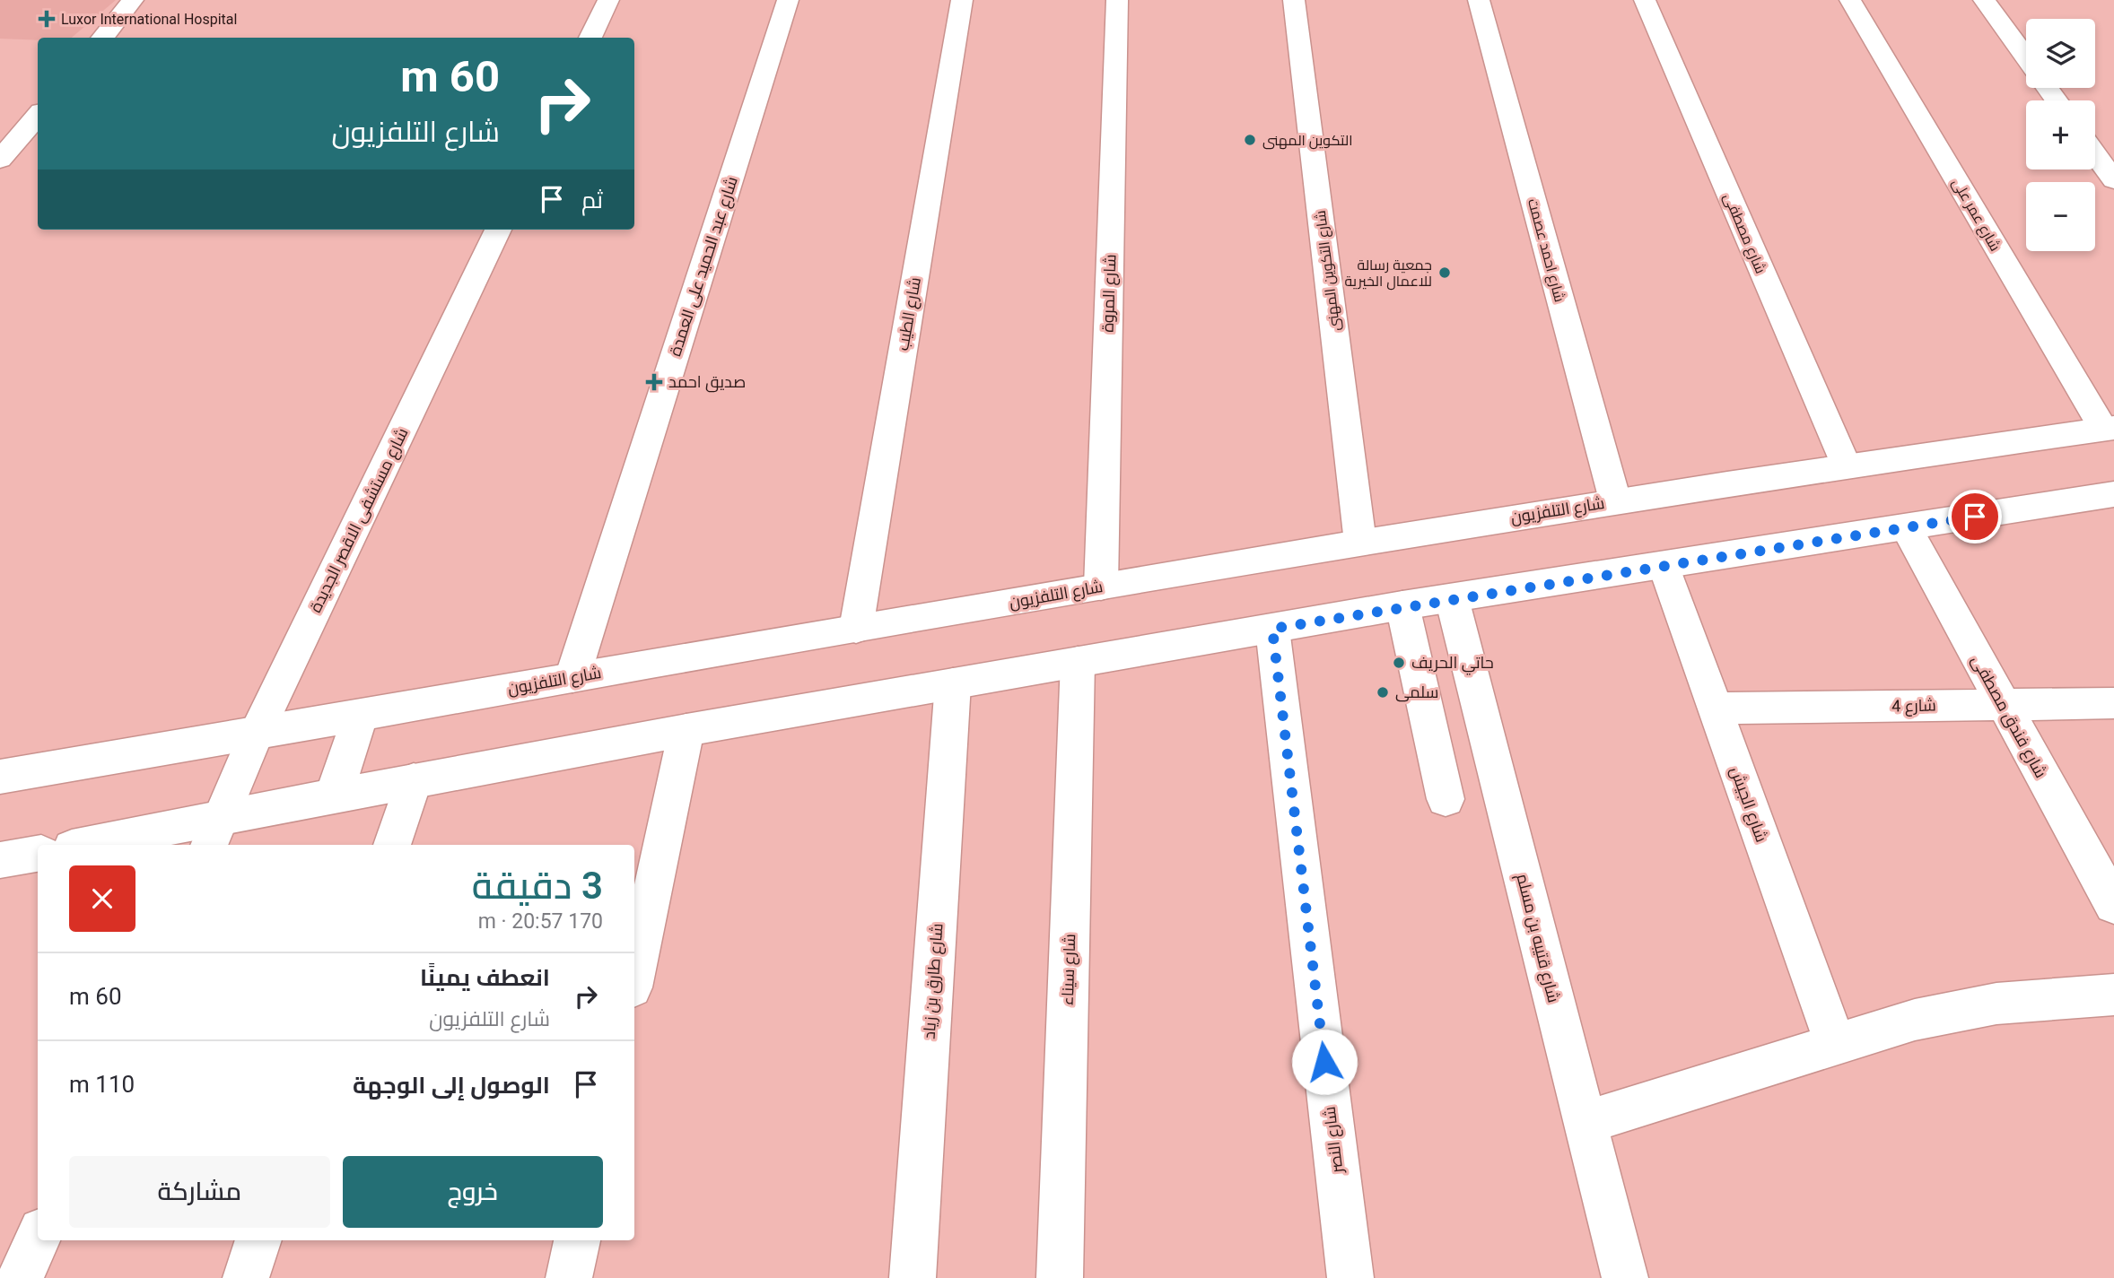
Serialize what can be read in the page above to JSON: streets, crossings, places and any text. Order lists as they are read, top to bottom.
{
  "streets": {
    "street": [
      "شارع عمر على",
      "شارع مصطفى",
      "شارع احمد عصمت",
      "شارع عبد الحميد على العمدة",
      "شارع التكوين المهنى",
      "شارع المروة",
      "شارع الطيب",
      "شارع التلفزيون",
      "شارع مستشفى الاقصر الجديدة",
      "شارع 4",
      "شارع فندق مصطفى",
      "شارع الجيش",
      "شارع قتيبه بن مسلم",
      "شارع سيناء",
      "شارع طارق بن زياد",
      "شارع النصر"
    ]
  },
  "crossings": [
    ["شارع عمر على", "شارع التلفزيون"],
    ["شارع مصطفى", "شارع التلفزيون"],
    ["شارع احمد عصمت", "شارع التلفزيون"],
    ["شارع عبد الحميد على العمدة", "شارع التلفزيون"],
    ["شارع التكوين المهنى", "شارع التلفزيون"],
    ["شارع المروة", "شارع التلفزيون"],
    ["شارع الطيب", "شارع التلفزيون"],
    ["شارع التلفزيون", "شارع مستشفى الاقصر الجديدة"],
    ["شارع 4", "شارع فندق مصطفى"],
    ["شارع 4", "شارع الجيش"]
  ],
  "places": {
    "health": ["Luxor International Hospital", "صديق احمد"],
    "other": [
      "التكوين المهنى",
      "جمعية رسالة للاعمال الخيرية",
      "حاتي الحريف",
      "سلمى"
    ]
  },
  "page": {
    "map_buttons": ["+", "−"],
    "turn": ["60 m", "شارع التلفزيون"],
    "then": "ثم",
    "heading": ["3 دقيقة", "170 m · 20:57"],
    "list": [
      {
        "name": "انعطف يمينًا",
        "note": "شارع التلفزيون",
        "value": "60 m"
      },
      {
        "name": "الوصول إلى الوجهة",
        "value": "110 m"
      }
    ],
    "buttons": ["خروج", "مشاركة"]
  }
}
